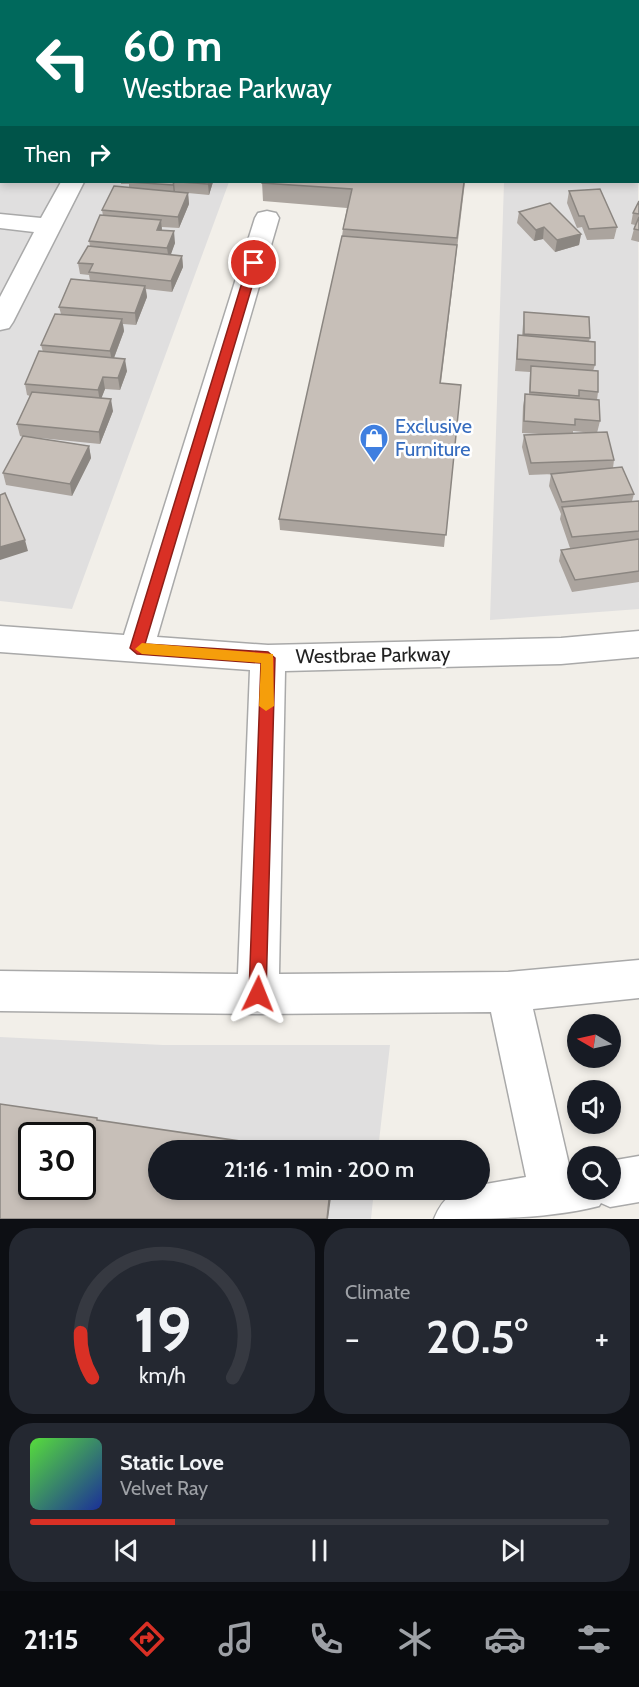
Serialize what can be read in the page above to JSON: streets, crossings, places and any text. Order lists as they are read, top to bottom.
{
  "streets": {
    "street": ["Westbrae Parkway"]
  },
  "places": {
    "shop": ["Exclusive Furniture"]
  },
  "north": "left",
  "page": {
    "turn": ["60 m", "Westbrae Parkway"],
    "then": "Then",
    "limit": "30",
    "trip": "21:16 · 1 min · 200 m",
    "tile": "Climate",
    "heat": ["−", "20.5°", "+"],
    "song": ["Static Love", "Velvet Ray"],
    "tabs": "21:15",
    "gauge": ["19", "km/h"]
  }
}
